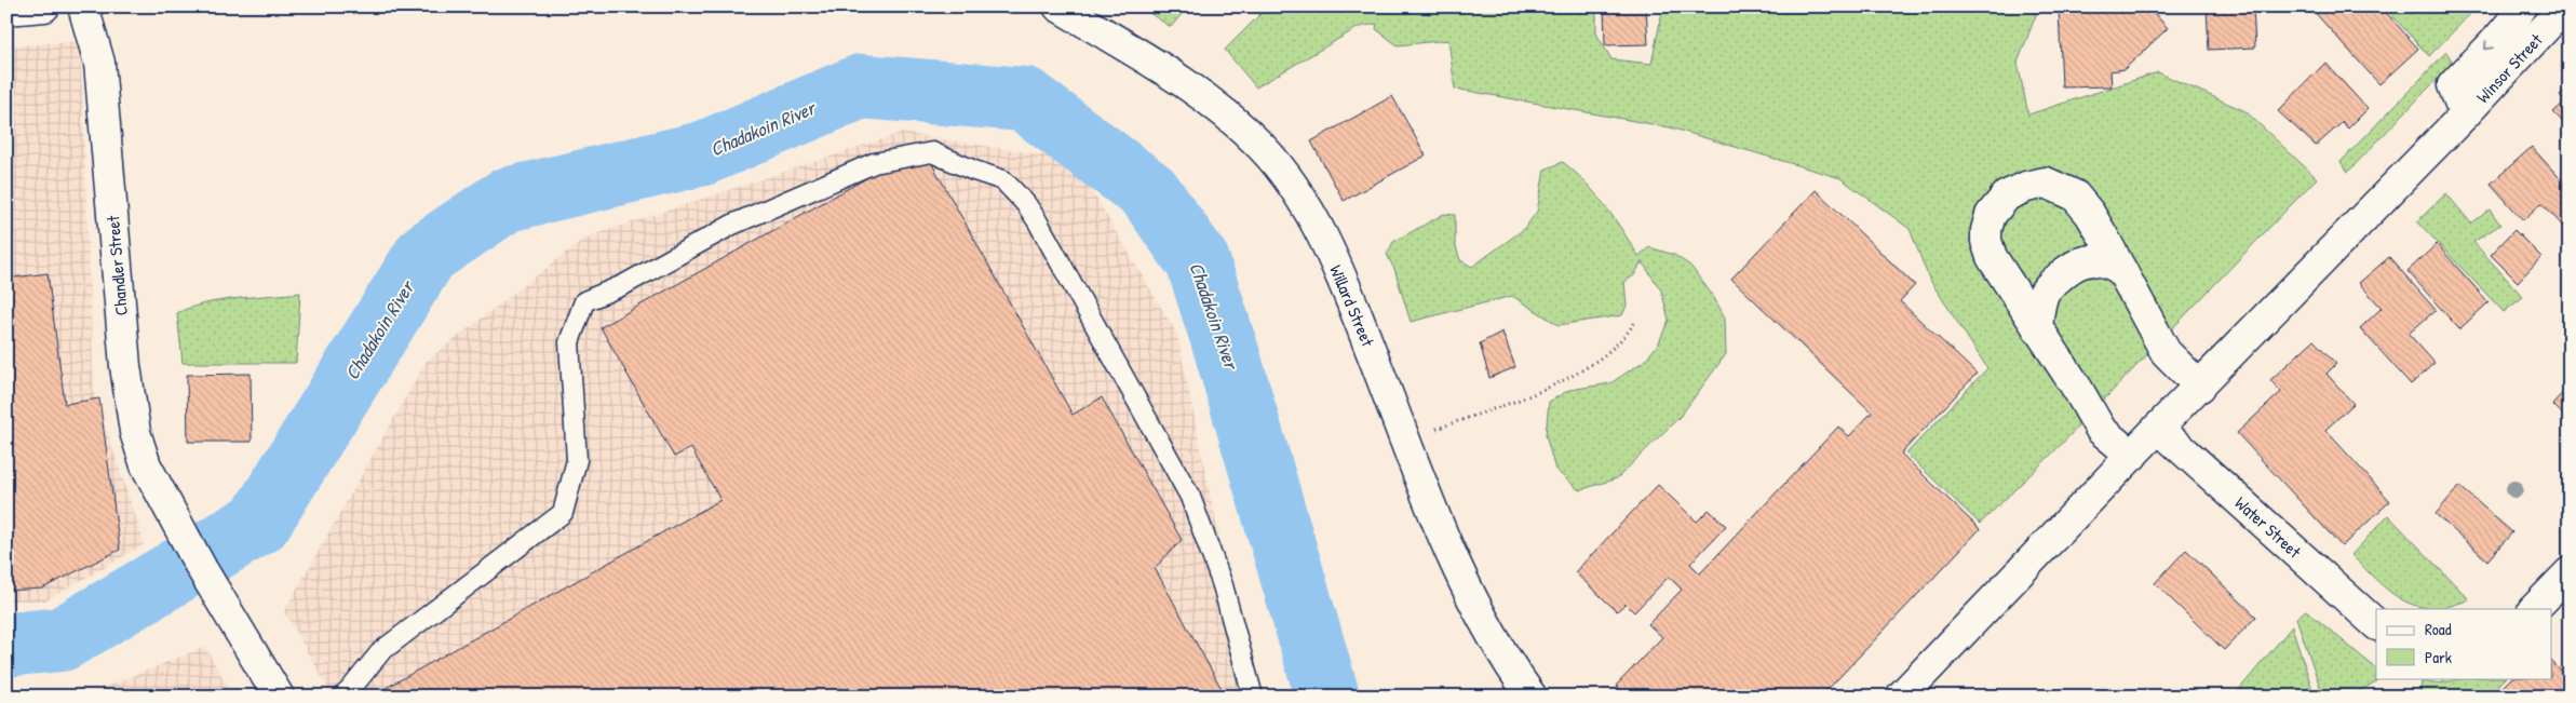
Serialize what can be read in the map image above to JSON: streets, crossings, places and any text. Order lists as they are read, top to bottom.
{
  "streets": {
    "street": [
      "Winsor Street",
      "Chandler Street",
      "Willard Street",
      "Water Street"
    ]
  },
  "water": ["Chadakoin River"],
  "legend": ["Road", "Park"]
}
